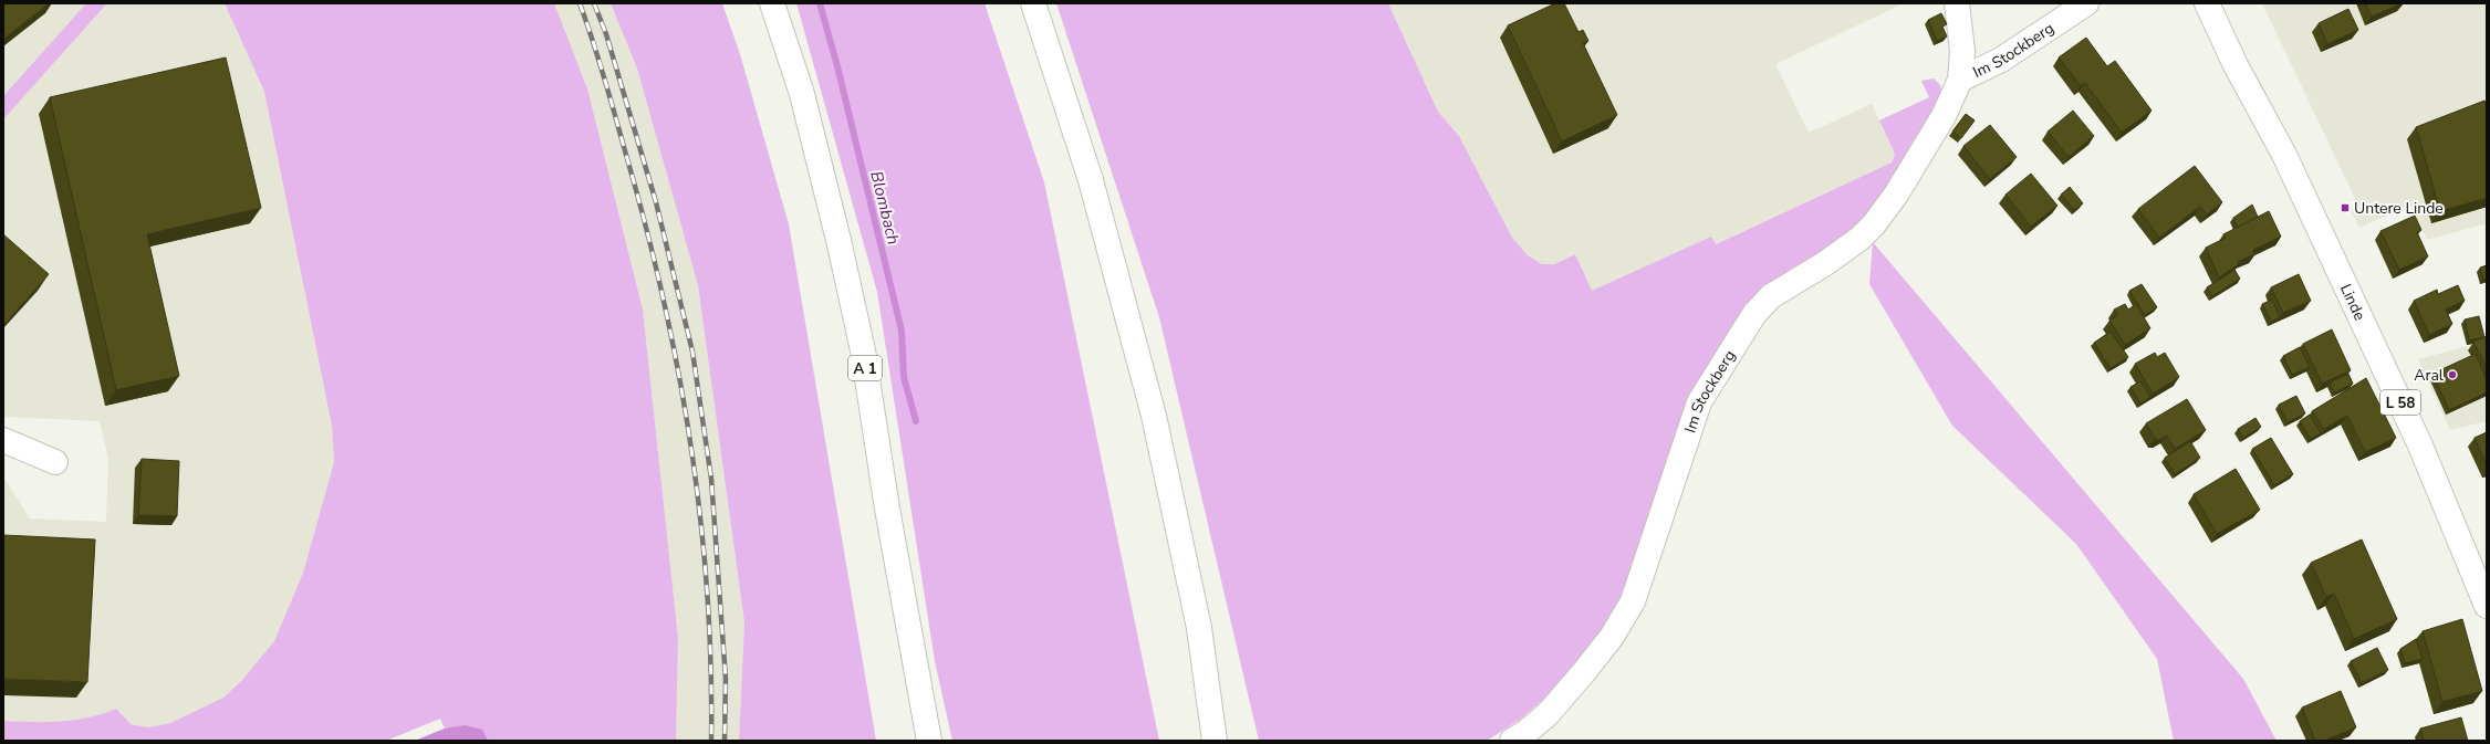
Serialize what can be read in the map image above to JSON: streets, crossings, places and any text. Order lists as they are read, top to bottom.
{
  "streets": {
    "main road": [
      "Im Stockberg",
      "Linde",
      "A 1",
      "L 58"
    ]
  },
  "water": ["Blombach"],
  "places": {
    "transit": ["Untere Linde"],
    "other": ["Aral"]
  }
}
